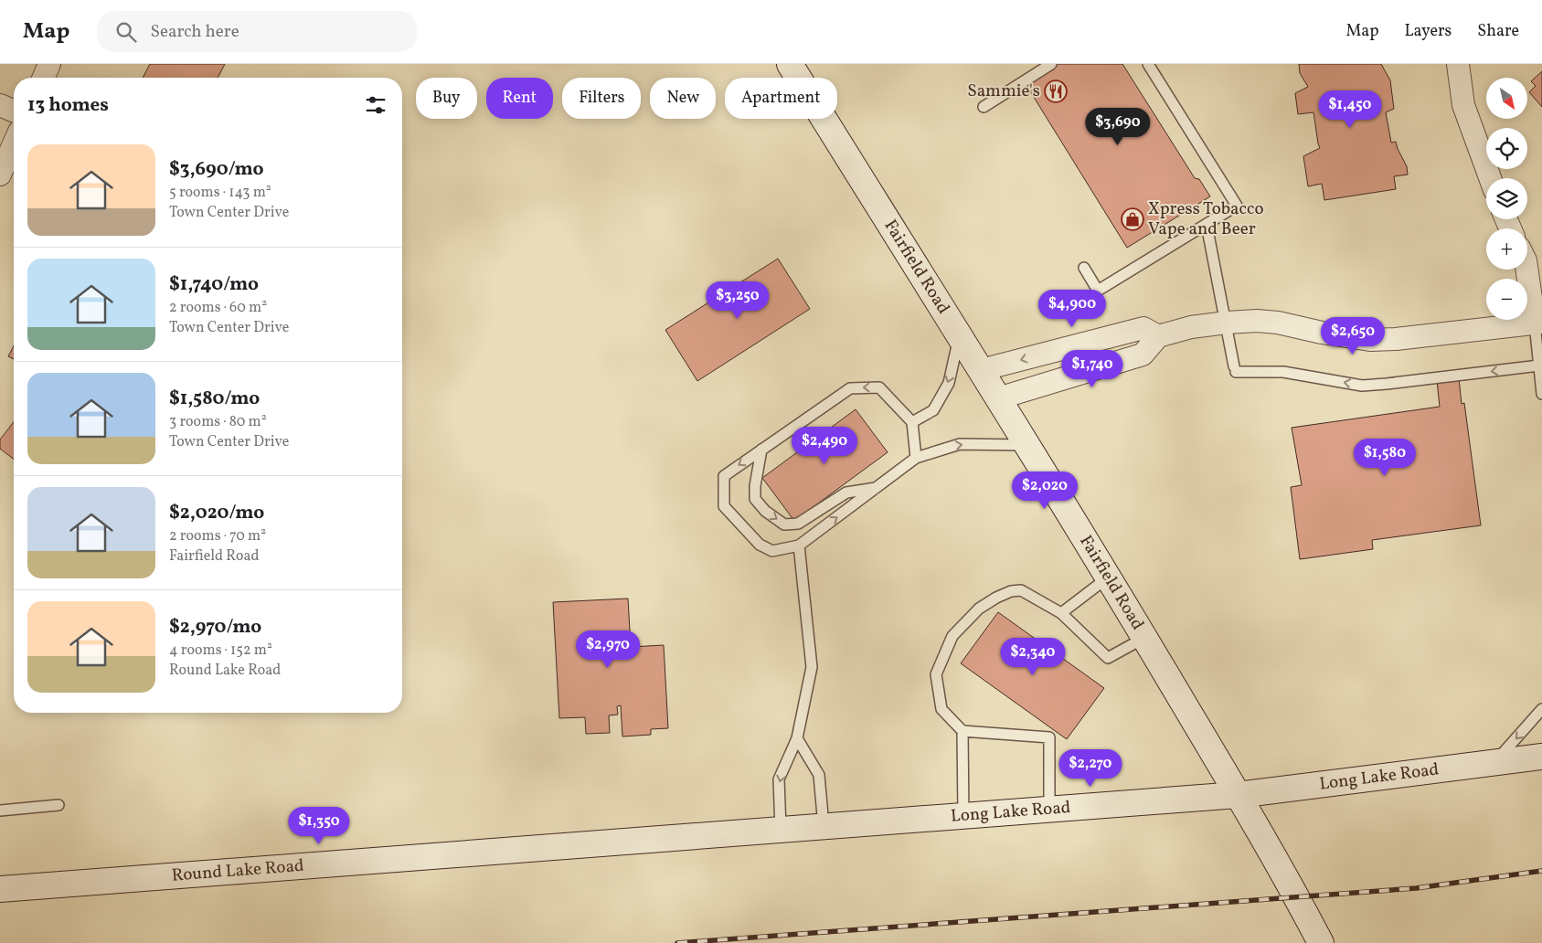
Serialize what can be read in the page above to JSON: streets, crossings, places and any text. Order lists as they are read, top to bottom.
{
  "streets": {
    "main road": ["Fairfield Road", "Long Lake Road", "Round Lake Road"]
  },
  "crossings": [
    ["Fairfield Road", "Long Lake Road"],
    ["Long Lake Road", "Round Lake Road"]
  ],
  "places": {
    "restaurant": ["Sammie's"],
    "shop": ["Xpress Tobacco Vape and Beer"]
  },
  "north": "bottom right",
  "page": {
    "header": "Map",
    "search": "Search here",
    "nav": ["Map", "Layers", "Share"],
    "map_buttons": ["+", "−"],
    "chip": [
      "Buy",
      "Rent",
      "Filters",
      "New",
      "Apartment"
    ],
    "heading": "13 homes",
    "price": [
      "$1,450",
      "$3,690",
      "$3,250",
      "$4,900",
      "$2,650",
      "$1,740",
      "$2,490",
      "$1,580",
      "$2,020",
      "$2,970",
      "$2,340",
      "$2,270",
      "$1,350"
    ],
    "list": [
      {
        "name": "$3,690/mo",
        "note": "5 rooms · 143 m² · Town Center Drive"
      },
      {
        "name": "$1,740/mo",
        "note": "2 rooms · 60 m² · Town Center Drive"
      },
      {
        "name": "$1,580/mo",
        "note": "3 rooms · 80 m² · Town Center Drive"
      },
      {
        "name": "$2,020/mo",
        "note": "2 rooms · 70 m² · Fairfield Road"
      },
      {
        "name": "$2,970/mo",
        "note": "4 rooms · 152 m² · Round Lake Road"
      }
    ]
  }
}
